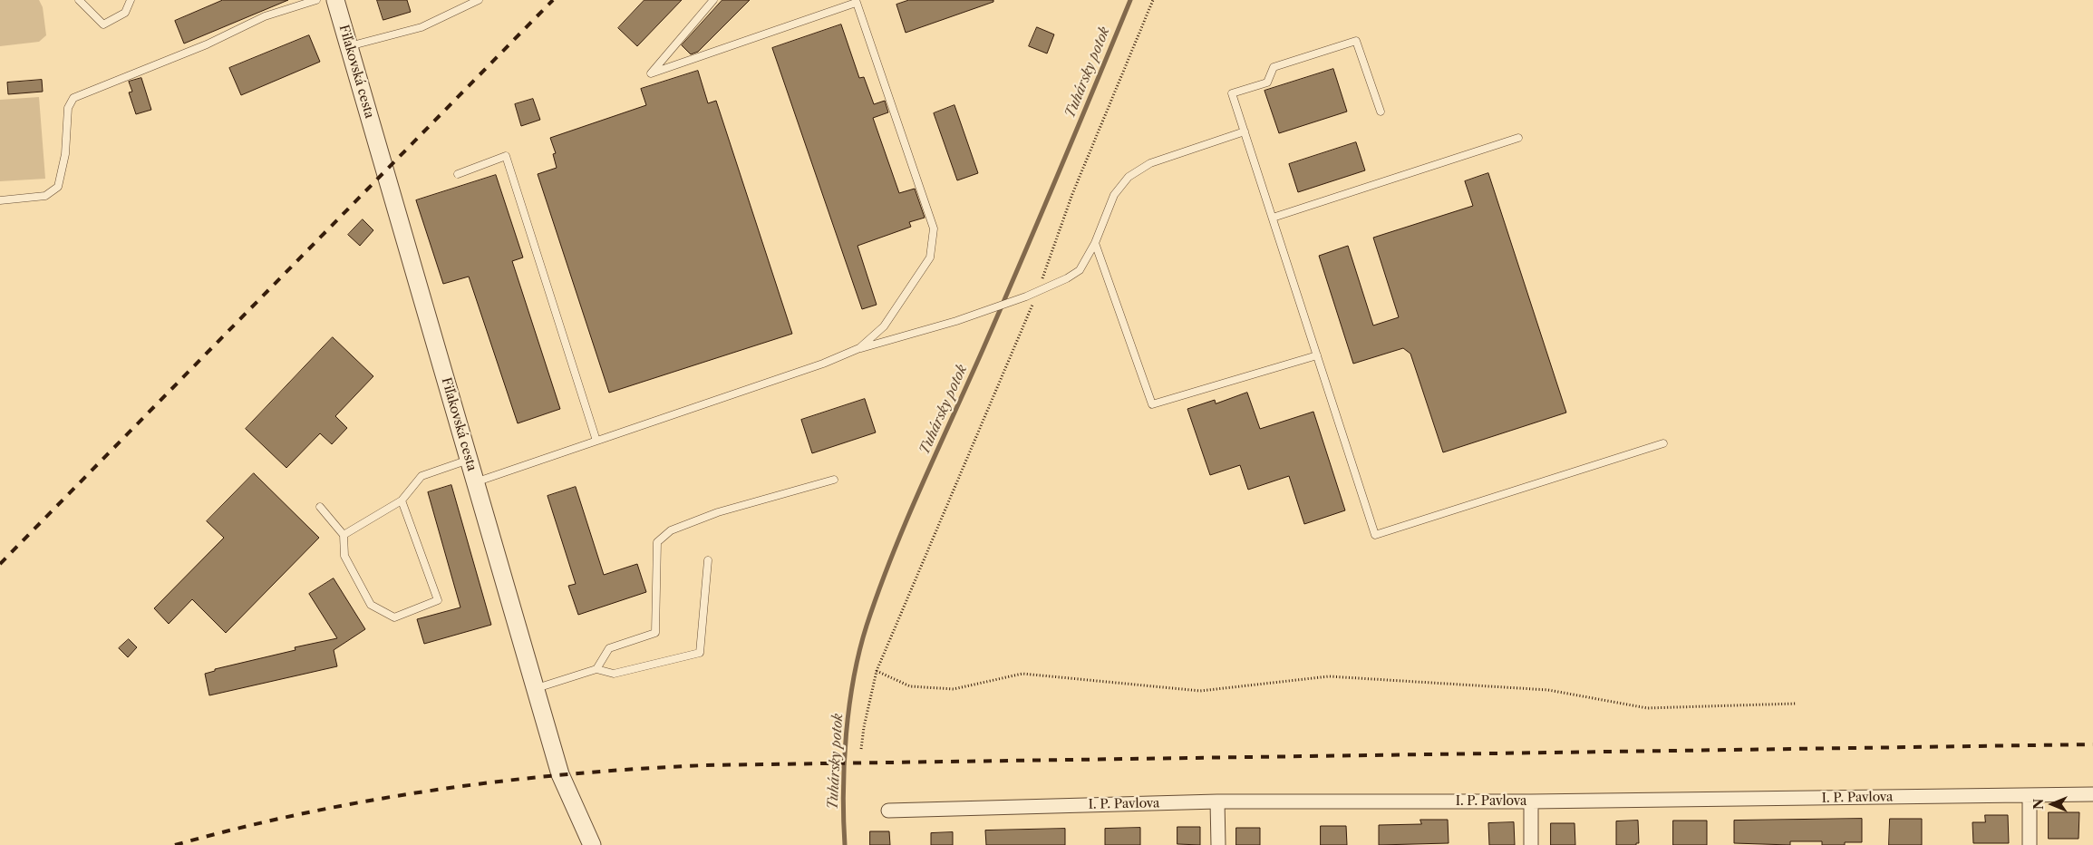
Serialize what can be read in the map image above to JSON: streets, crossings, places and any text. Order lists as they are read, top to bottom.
{
  "streets": {
    "street": ["Fiľakovská cesta", "I. P. Pavlova"]
  },
  "water": ["Tuhársky potok"],
  "north": "left"
}
